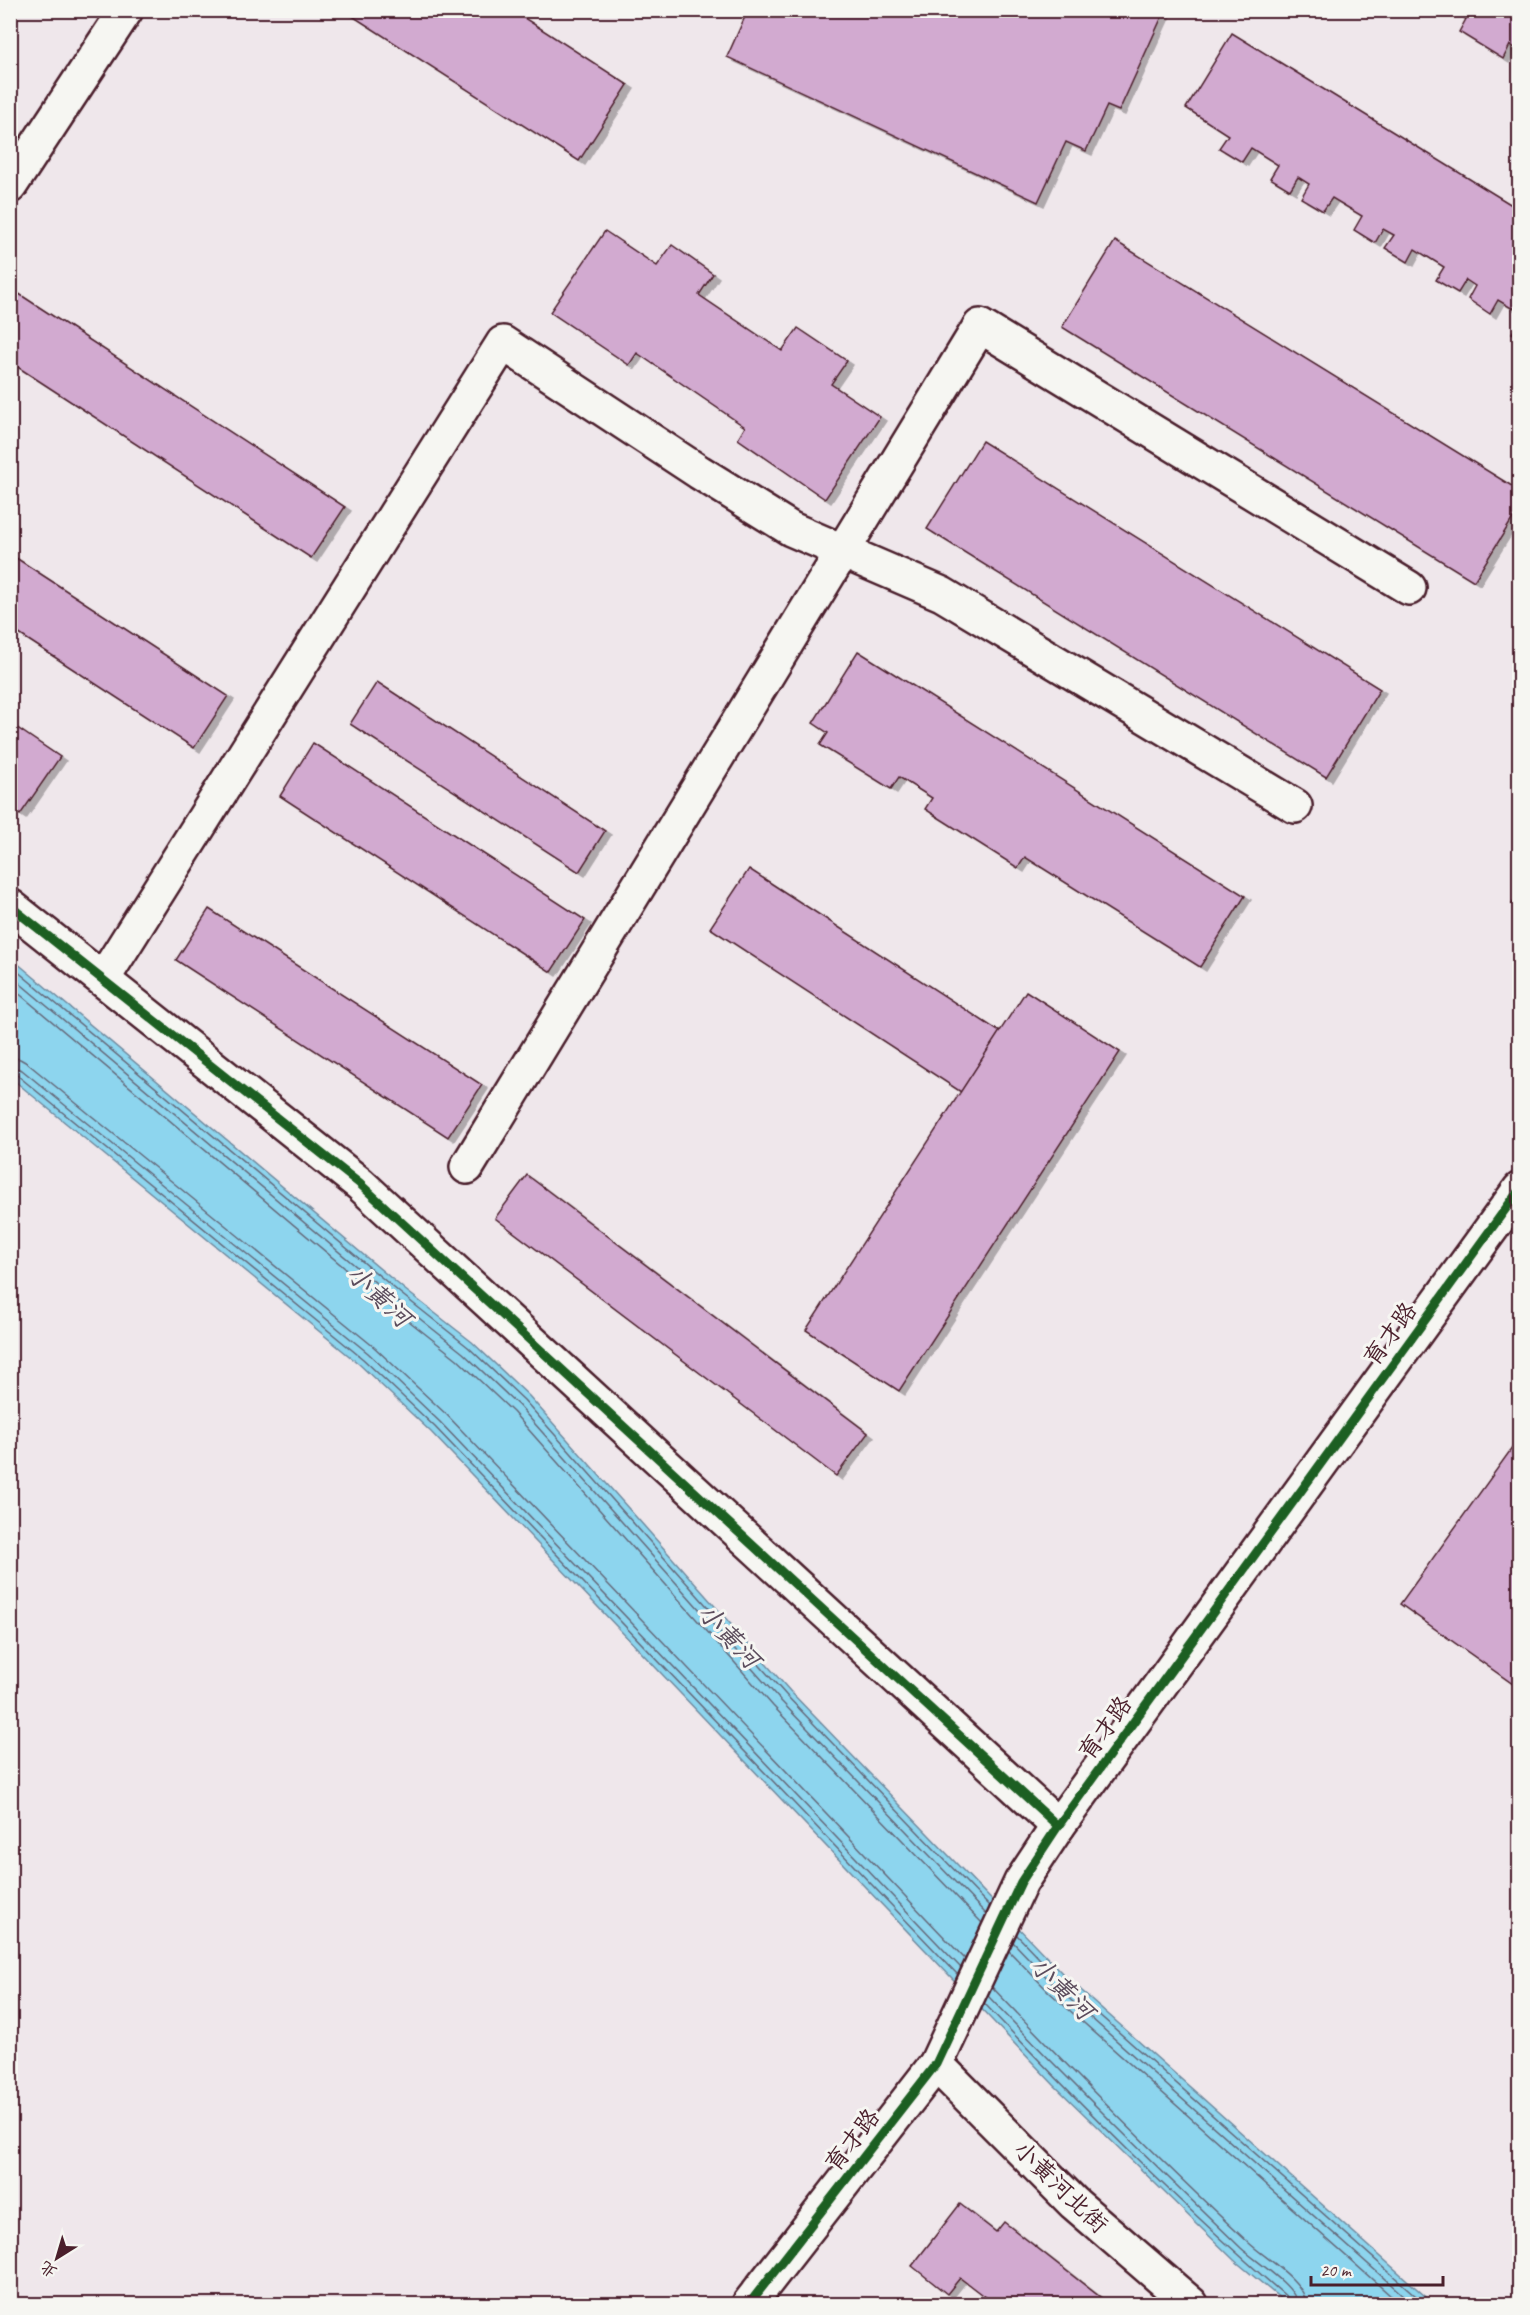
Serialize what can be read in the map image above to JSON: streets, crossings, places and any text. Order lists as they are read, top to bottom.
{
  "streets": {
    "street": ["育才路", "小黄河北街"]
  },
  "crossings": [
    ["育才路", "小黄河北街"]
  ],
  "water": ["小黄河"],
  "scale_bar": "20 m",
  "north": "bottom left"
}
